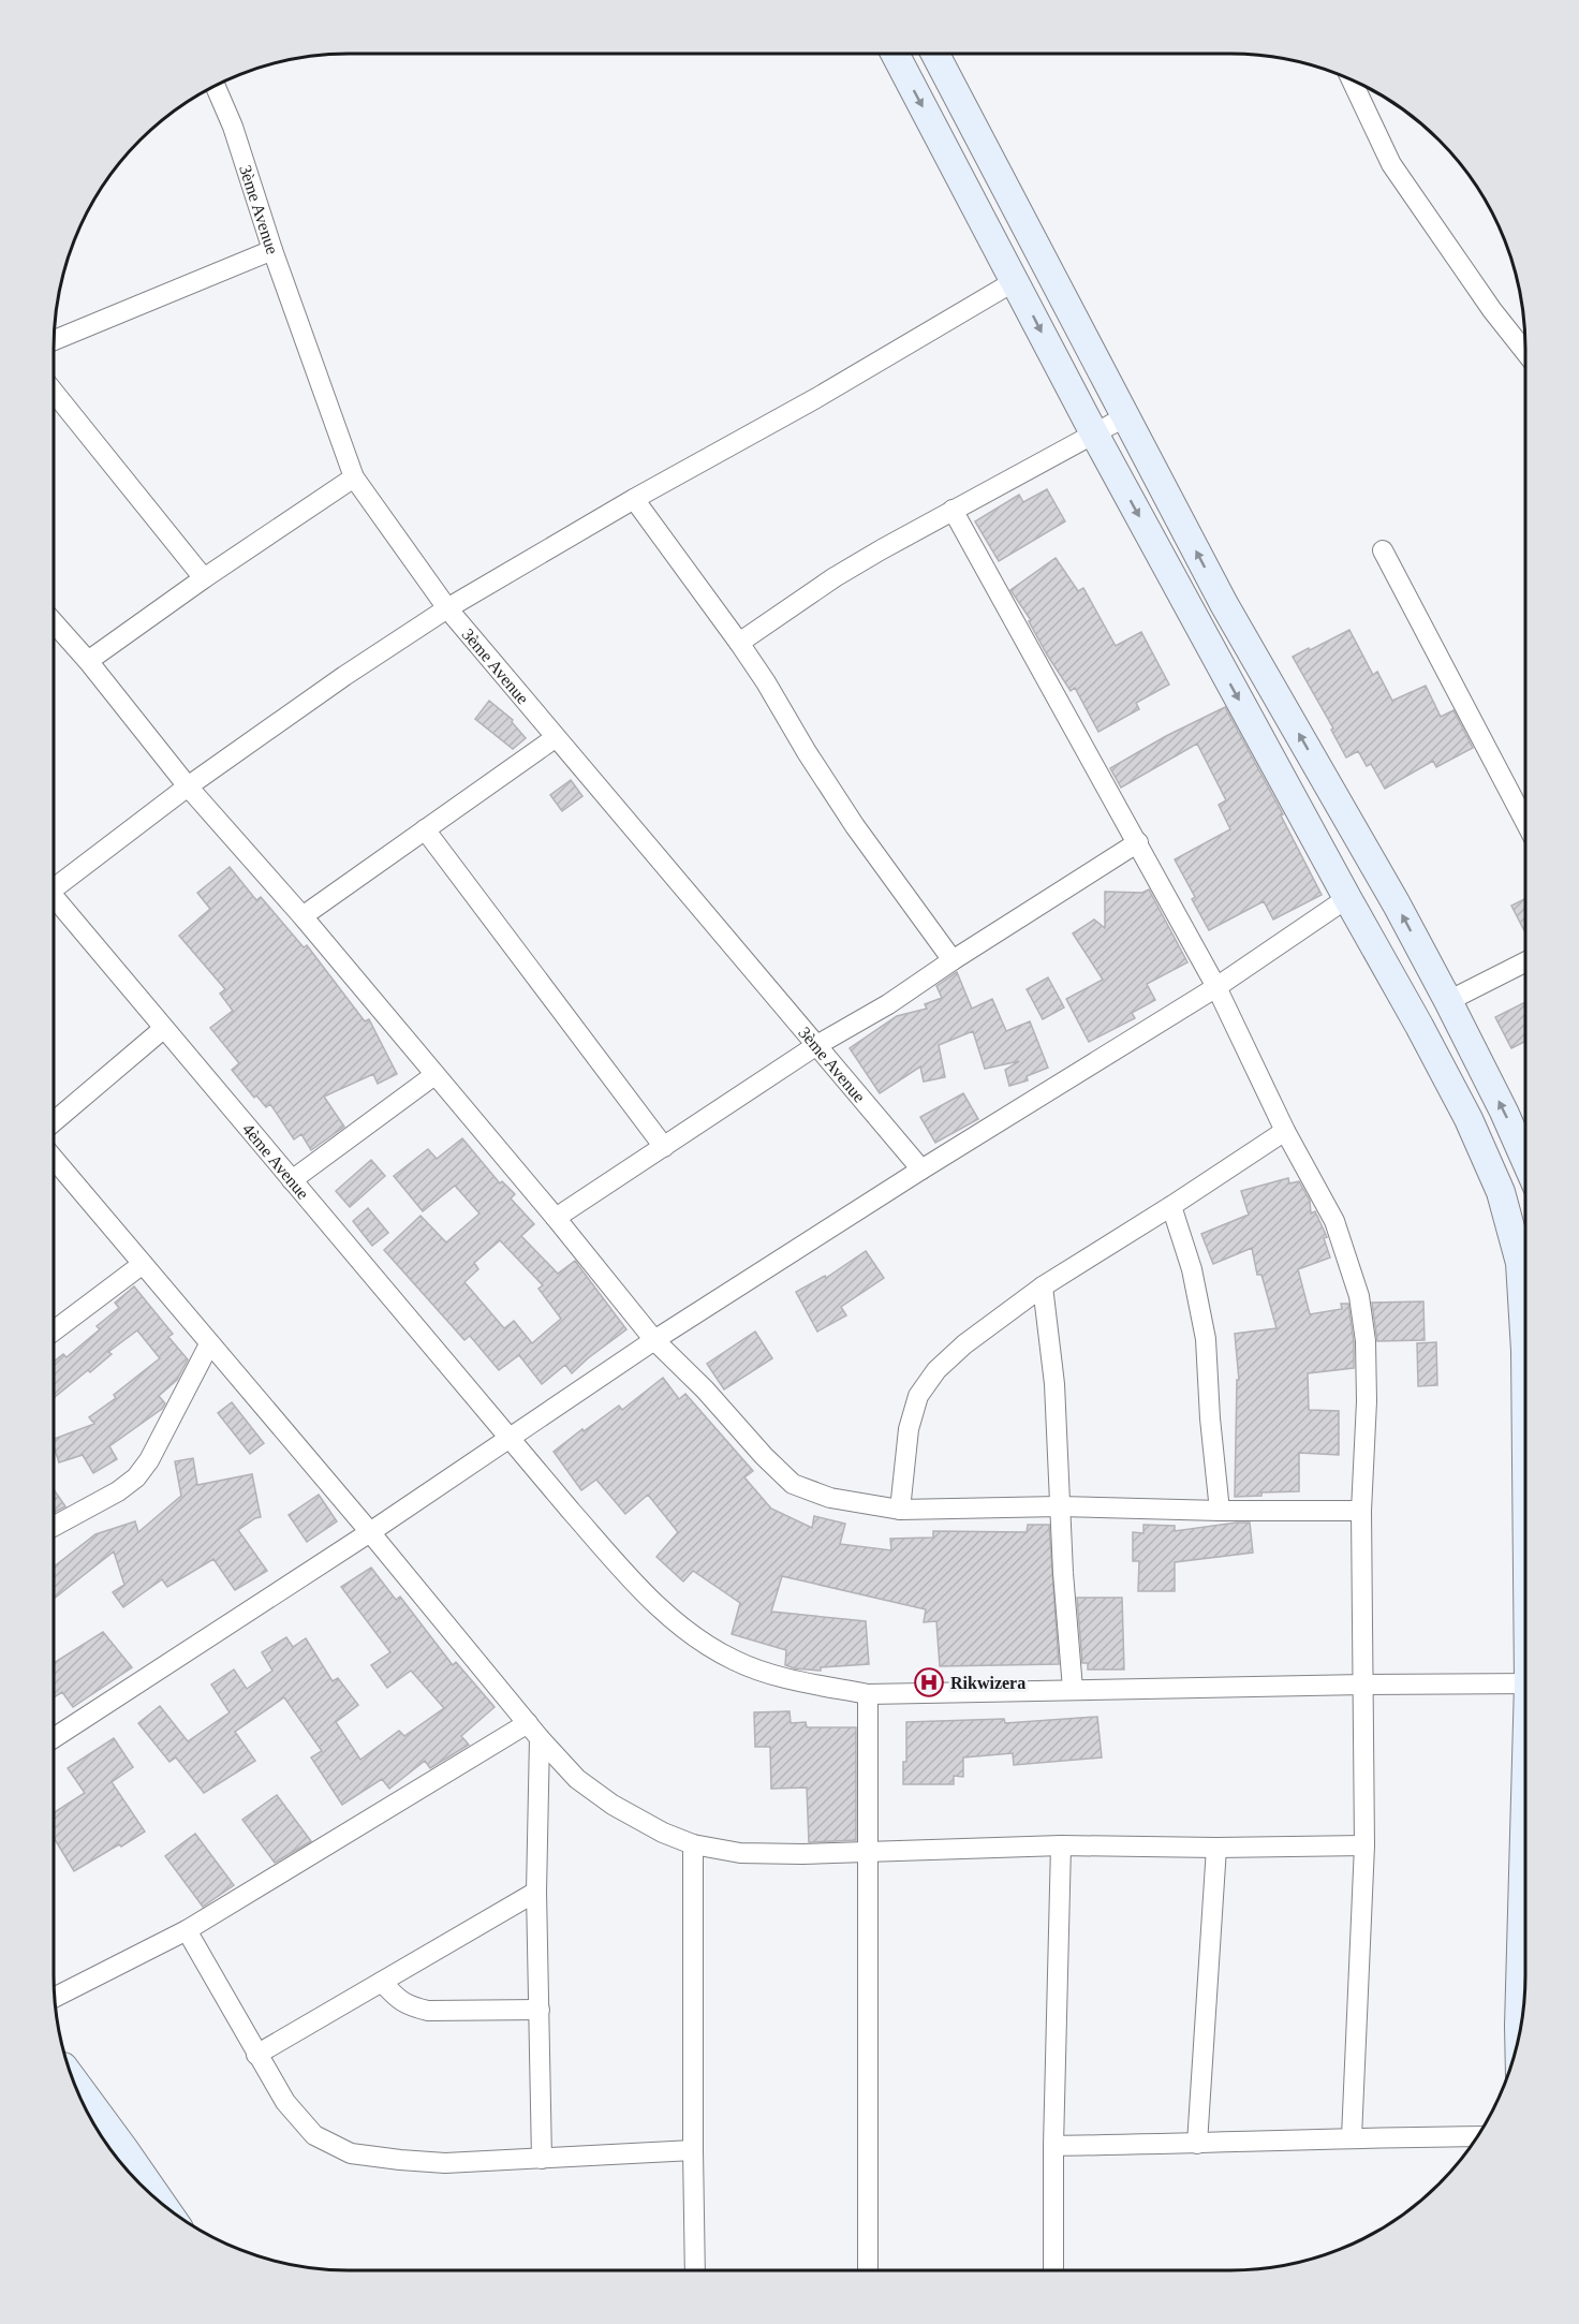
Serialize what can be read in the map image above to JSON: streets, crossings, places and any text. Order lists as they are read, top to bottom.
{
  "streets": {
    "street": ["3ème Avenue", "4ème Avenue"]
  },
  "places": {
    "hospital": ["Rikwizera"]
  }
}
